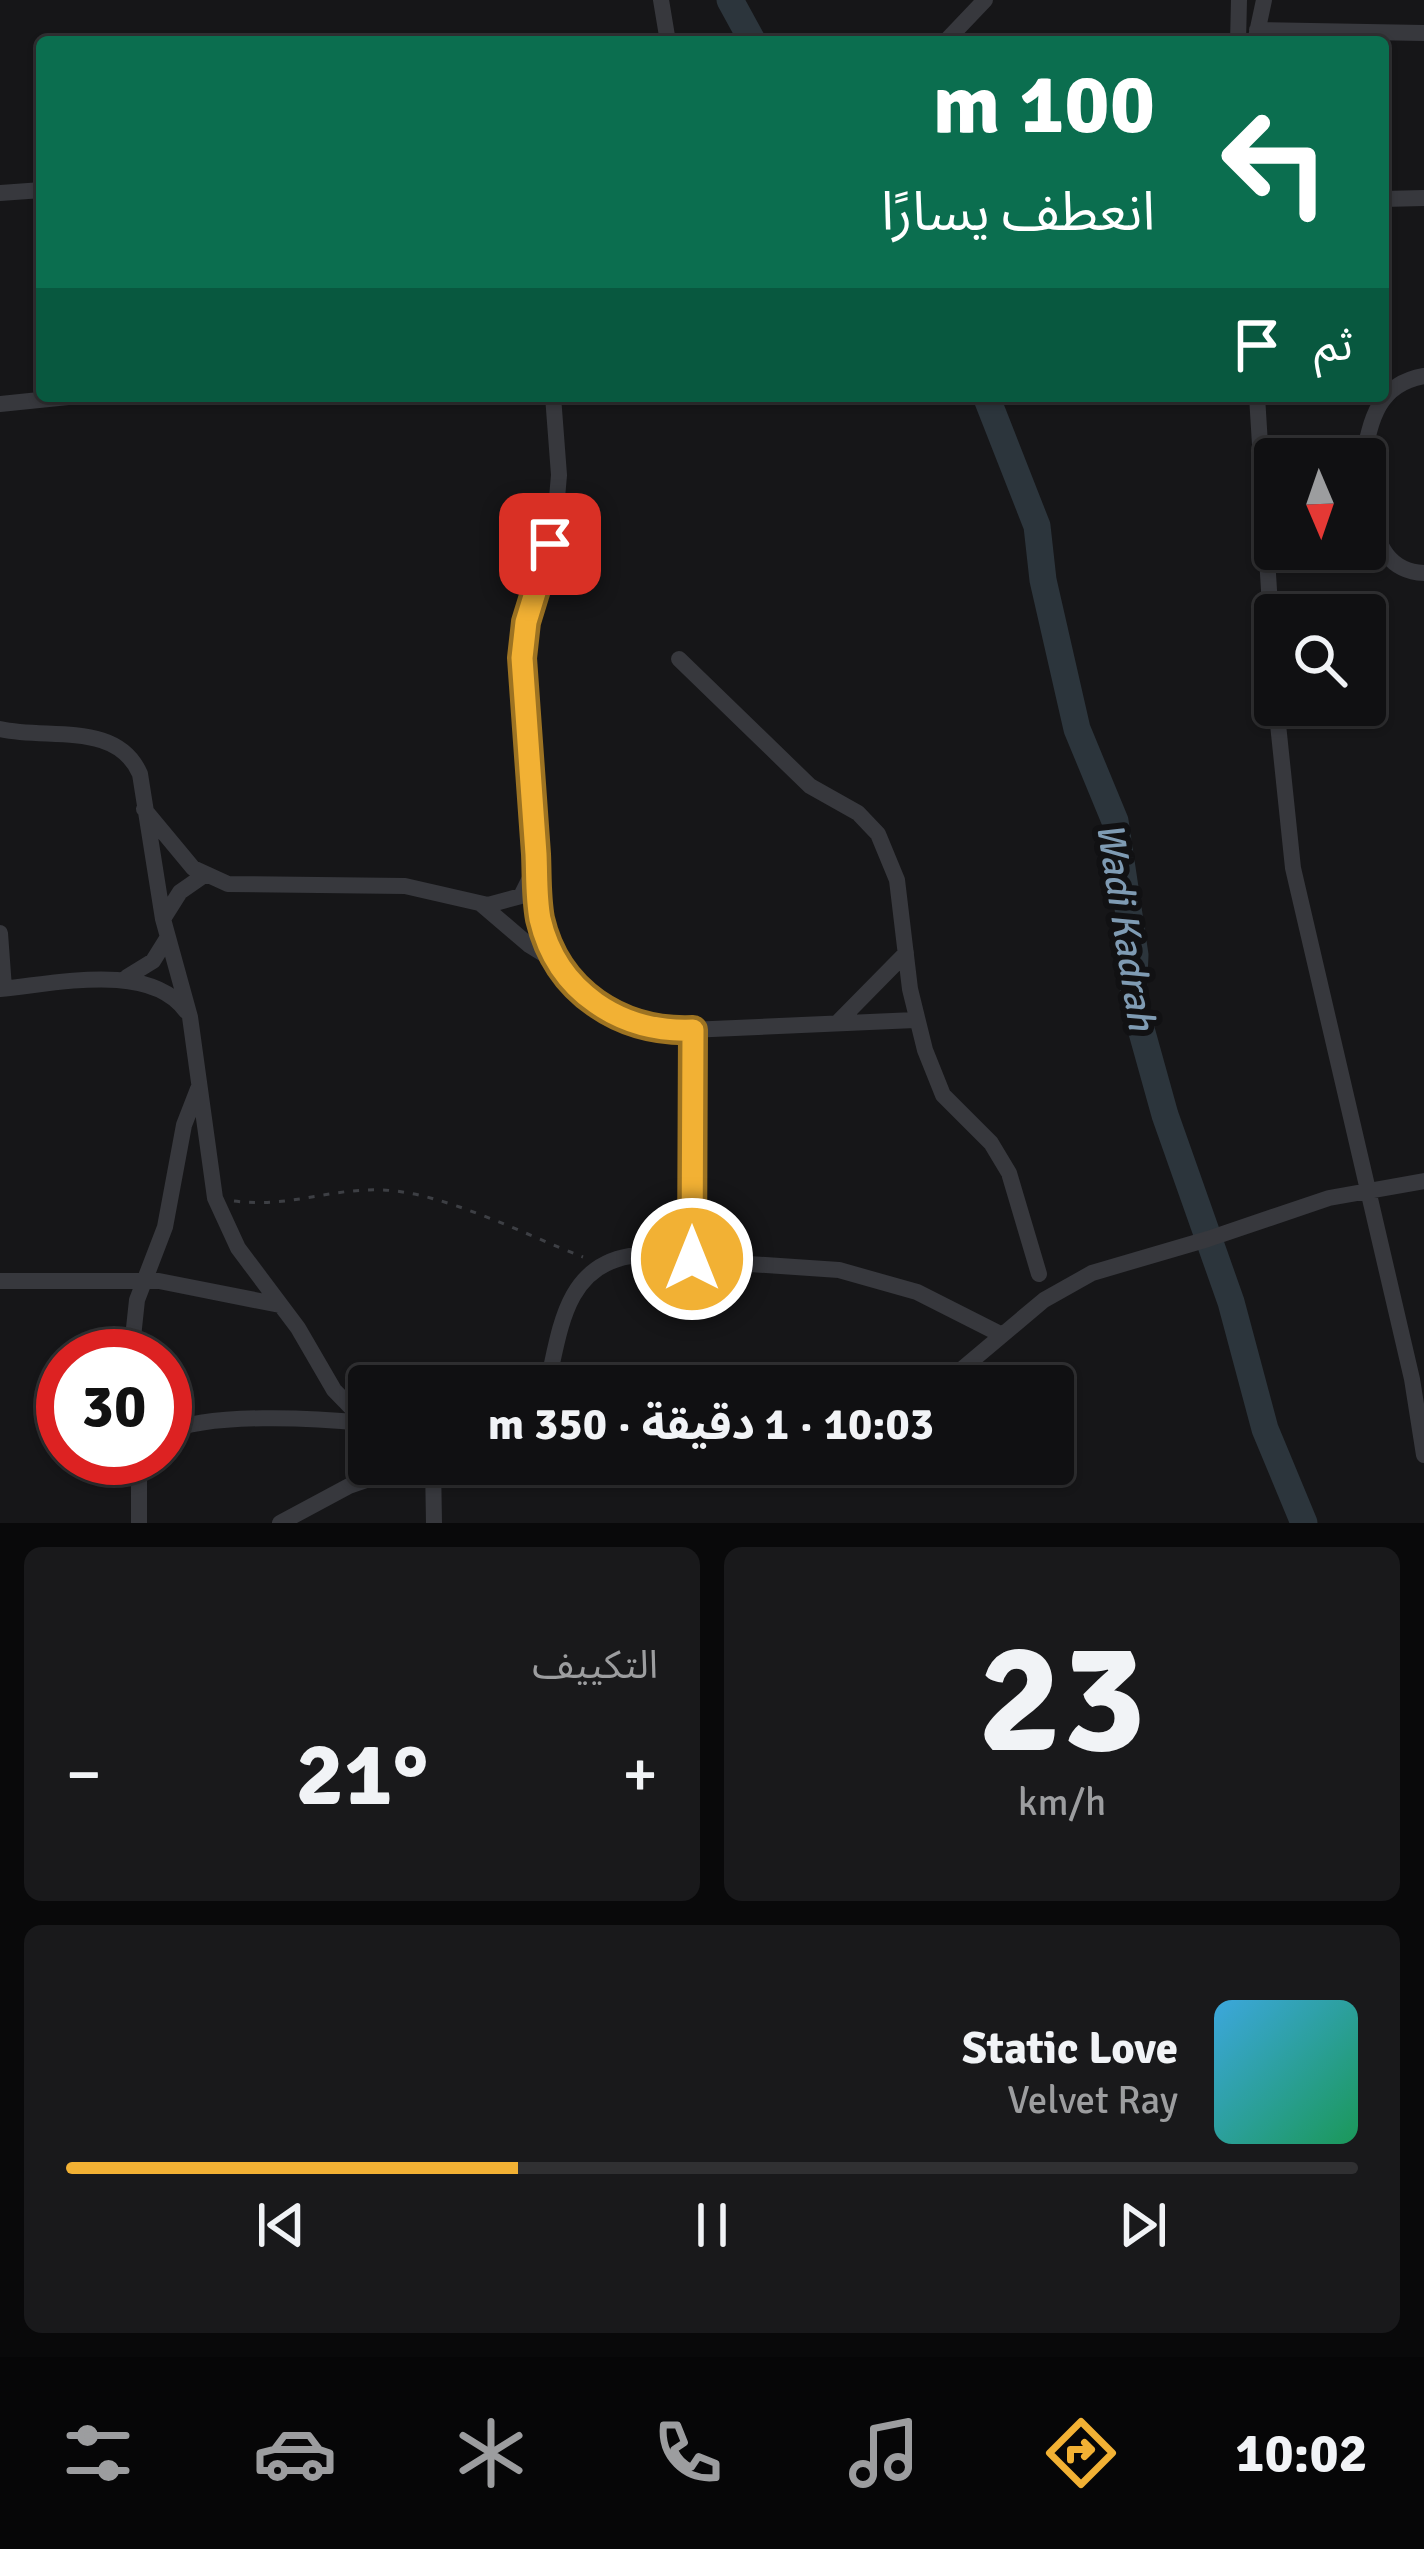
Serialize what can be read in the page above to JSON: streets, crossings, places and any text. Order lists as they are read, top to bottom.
{
  "water": ["Wadi Kadrah"],
  "north": "bottom",
  "page": {
    "turn": ["100 m", "انعطف يسارًا"],
    "then": "ثم",
    "limit": "30",
    "trip": "10:03 · 1 دقيقة · 350 m",
    "tile": [
      ["23", "km/h"],
      "التكييف"
    ],
    "heat": ["−", "21°", "+"],
    "song": ["Static Love", "Velvet Ray"],
    "tabs": "10:02"
  }
}
